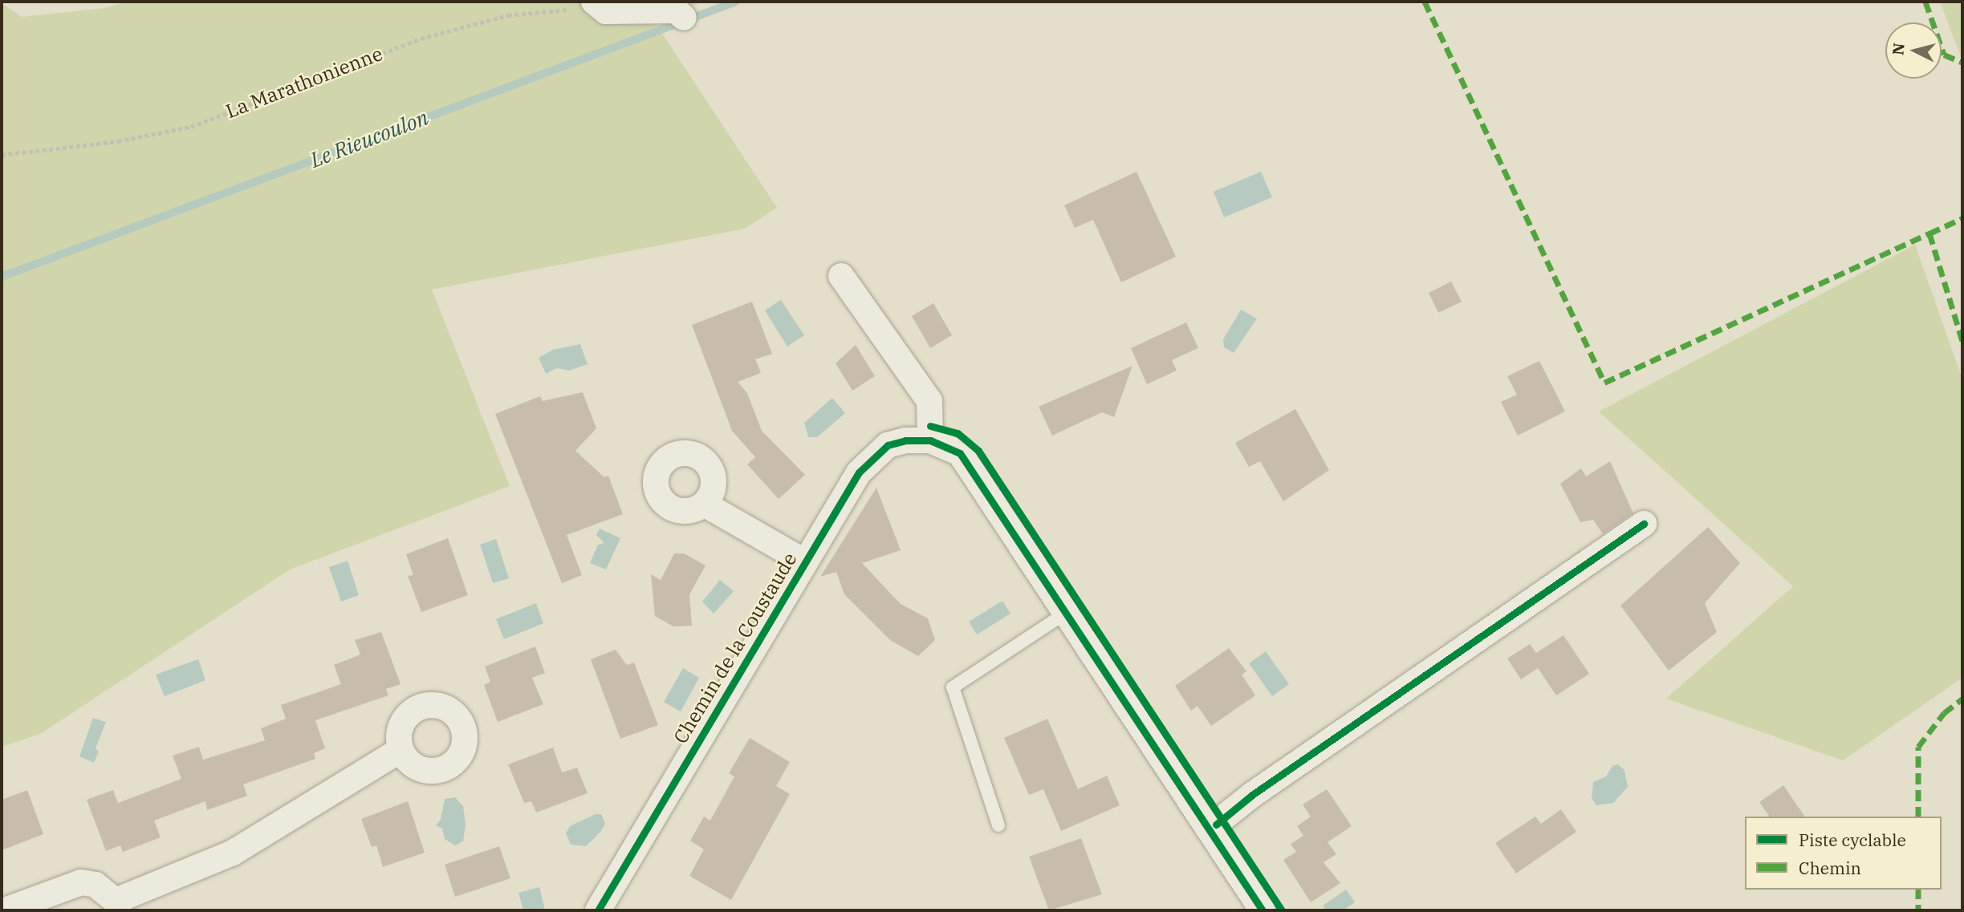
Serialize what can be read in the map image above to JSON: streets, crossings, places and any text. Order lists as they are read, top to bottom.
{
  "streets": {
    "street": ["Chemin de la Coustaude"],
    "path": ["La Marathonienne"]
  },
  "water": ["Le Rieucoulon"],
  "legend": ["Piste cyclable", "Chemin"],
  "north": "left"
}
